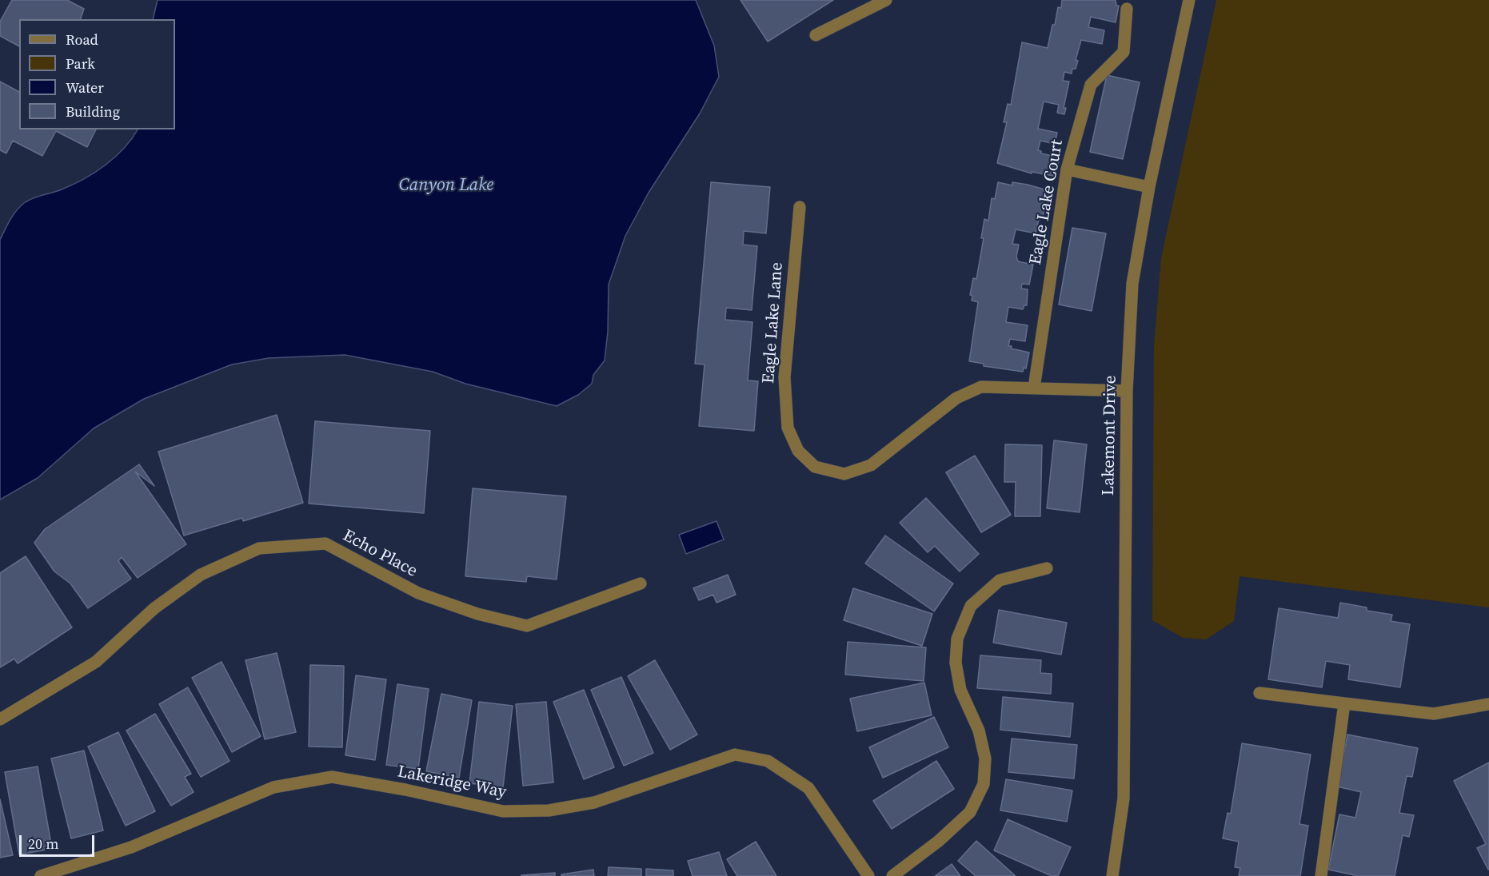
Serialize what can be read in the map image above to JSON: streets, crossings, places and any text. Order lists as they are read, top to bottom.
{
  "streets": {
    "street": [
      "Eagle Lake Court",
      "Eagle Lake Lane",
      "Lakemont Drive",
      "Echo Place",
      "Lakeridge Way"
    ]
  },
  "crossings": [
    ["Eagle Lake Court", "Eagle Lake Lane"],
    ["Eagle Lake Lane", "Lakemont Drive"]
  ],
  "water": ["Canyon Lake"],
  "legend": [
    "Road",
    "Park",
    "Water",
    "Building"
  ],
  "scale_bar": "20 m"
}
